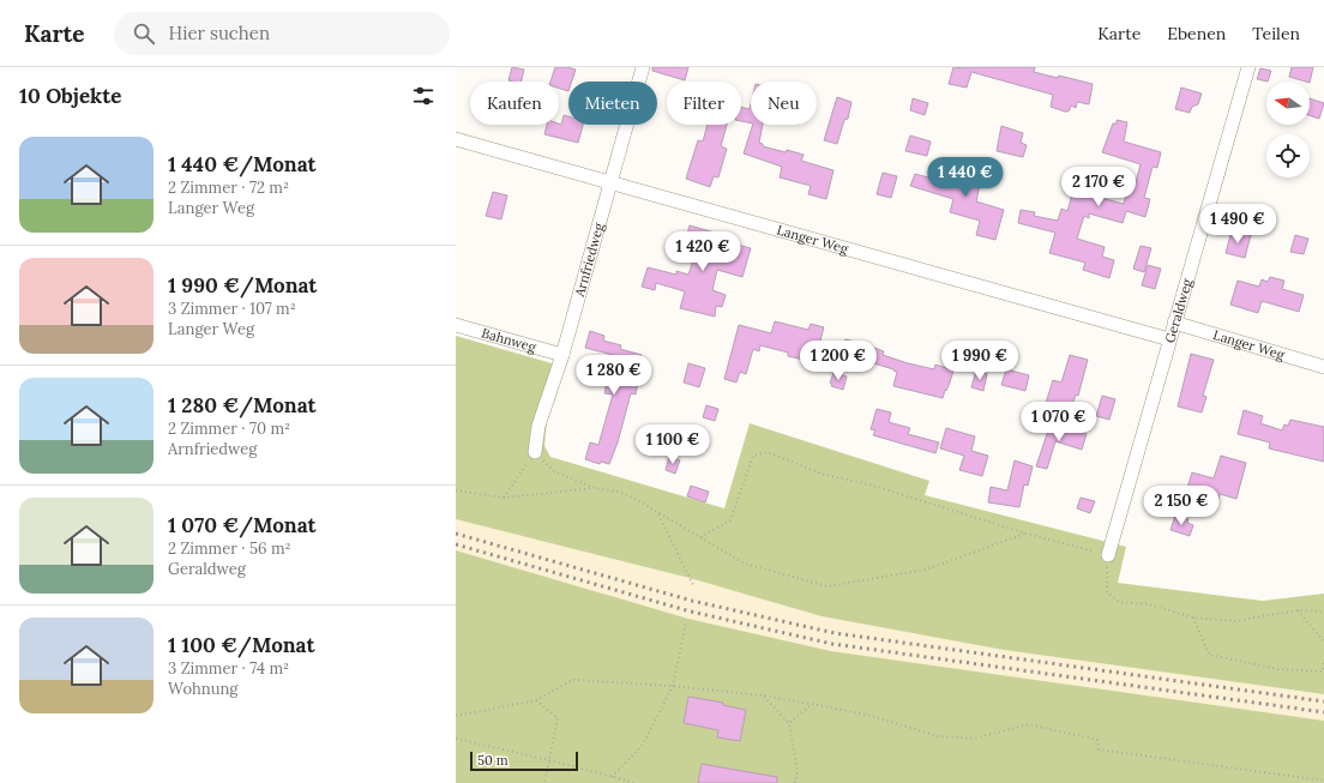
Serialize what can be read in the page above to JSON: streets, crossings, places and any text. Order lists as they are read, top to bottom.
{
  "streets": {
    "street": [
      "Langer Weg",
      "Arnfriedweg",
      "Geraldweg",
      "Bahnweg"
    ]
  },
  "crossings": [
    ["Langer Weg", "Arnfriedweg"],
    ["Langer Weg", "Geraldweg"],
    ["Arnfriedweg", "Bahnweg"]
  ],
  "scale_bar": "50 m",
  "north": "left",
  "page": {
    "header": "Karte",
    "search": "Hier suchen",
    "nav": ["Karte", "Ebenen", "Teilen"],
    "heading": "10 Objekte",
    "chip": [
      "Kaufen",
      "Mieten",
      "Filter",
      "Neu"
    ],
    "list": [
      {
        "name": "1 440 €/Monat",
        "note": "2 Zimmer · 72 m² · Langer Weg"
      },
      {
        "name": "1 990 €/Monat",
        "note": "3 Zimmer · 107 m² · Langer Weg"
      },
      {
        "name": "1 280 €/Monat",
        "note": "2 Zimmer · 70 m² · Arnfriedweg"
      },
      {
        "name": "1 070 €/Monat",
        "note": "2 Zimmer · 56 m² · Geraldweg"
      },
      {
        "name": "1 100 €/Monat",
        "note": "3 Zimmer · 74 m² · Wohnung"
      }
    ],
    "price": [
      "1 440 €",
      "2 170 €",
      "1 490 €",
      "1 420 €",
      "1 200 €",
      "1 990 €",
      "1 280 €",
      "1 070 €",
      "1 100 €",
      "2 150 €"
    ],
    "scale": "50 m"
  }
}
